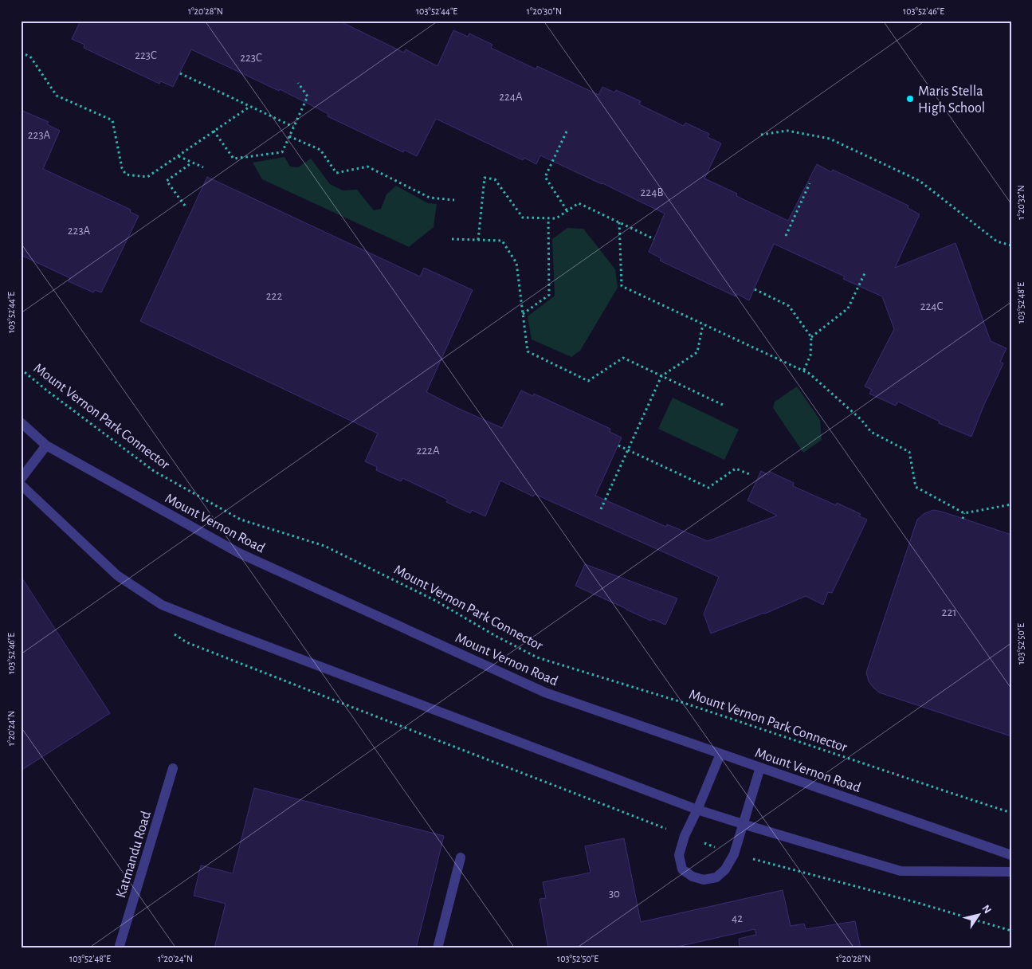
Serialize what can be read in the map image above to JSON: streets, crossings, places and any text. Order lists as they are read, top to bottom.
{
  "streets": {
    "street": ["Mount Vernon Road", "Katmandu Road"],
    "path": ["Mount Vernon Park Connector"]
  },
  "places": ["Maris Stella High School"],
  "house_numbers": [
    "223C",
    "223C",
    "224A",
    "223A",
    "224B",
    "223A",
    "222",
    "224C",
    "222A",
    "221",
    "30",
    "42"
  ],
  "north": "top right",
  "coordinates": [
    "1°20'28\"N",
    "103°52'44\"E",
    "1°20'30\"N",
    "103°52'46\"E",
    "1°20'32\"N",
    "103°52'48\"E",
    "103°52'50\"E",
    "1°20'24\"N"
  ]
}
